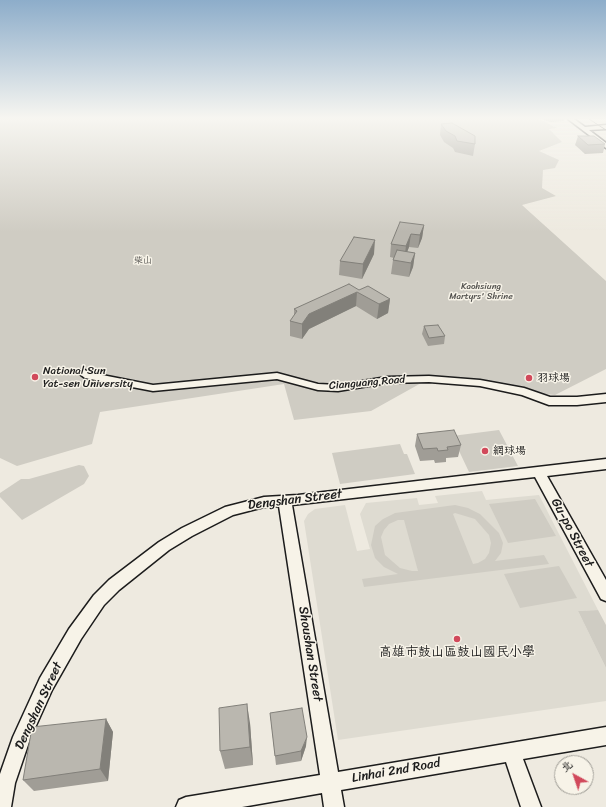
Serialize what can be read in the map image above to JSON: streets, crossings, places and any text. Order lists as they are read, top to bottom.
{
  "streets": {
    "street": [
      "Cianguang Road",
      "Dengshan Street",
      "Gu-po Street",
      "Shoushan Street",
      "Linhai 2nd Road"
    ]
  },
  "crossings": [
    ["Dengshan Street", "Gu-po Street"],
    ["Dengshan Street", "Shoushan Street"],
    ["Shoushan Street", "Linhai 2nd Road"]
  ],
  "parks": ["柴山", "Kaohsiung Martyrs' Shrine"],
  "places": [
    "National Sun Yat-sen University",
    "羽球場",
    "網球場",
    "高雄市鼓山區鼓山國民小學"
  ],
  "north": "top left"
}
